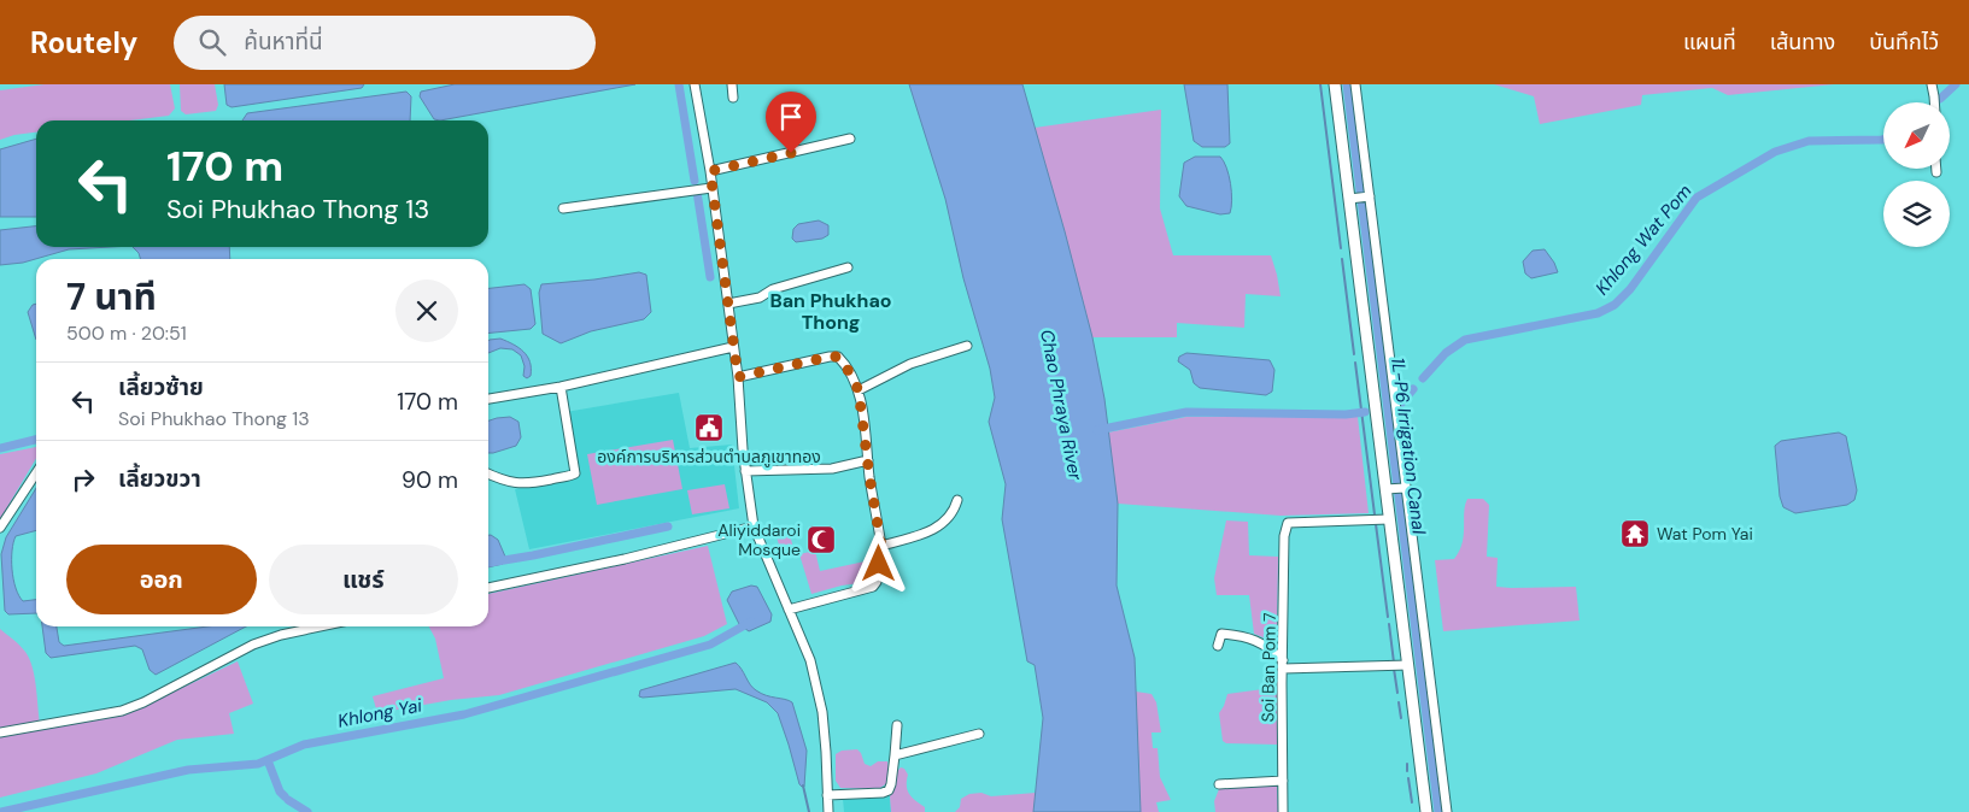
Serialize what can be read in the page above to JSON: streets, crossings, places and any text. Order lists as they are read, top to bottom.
{
  "streets": {
    "street": ["Soi Ban Pom 7"]
  },
  "districts": ["Ban Phukhao Thong"],
  "water": [
    "Khlong Wat Pom",
    "Chao Phraya River",
    "1L-P6 Irrigation Canal",
    "Khlong Yai"
  ],
  "places": {
    "public building": ["องค์การบริหารส่วนตำบลภูเขาทอง"],
    "temple": ["Wat Pom Yai"],
    "mosque": ["Aliyiddaroi Mosque"]
  },
  "north": "bottom left",
  "page": {
    "header": "Routely",
    "search": "ค้นหาที่นี่",
    "nav": ["แผนที่", "เส้นทาง", "บันทึกไว้"],
    "turn": ["170 m", "Soi Phukhao Thong 13"],
    "heading": ["7 นาที", "500 m · 20:51"],
    "list": [
      {
        "name": "เลี้ยวซ้าย",
        "note": "Soi Phukhao Thong 13",
        "value": "170 m"
      },
      {
        "name": "เลี้ยวขวา",
        "value": "90 m"
      }
    ],
    "buttons": ["ออก", "แชร์"]
  }
}
